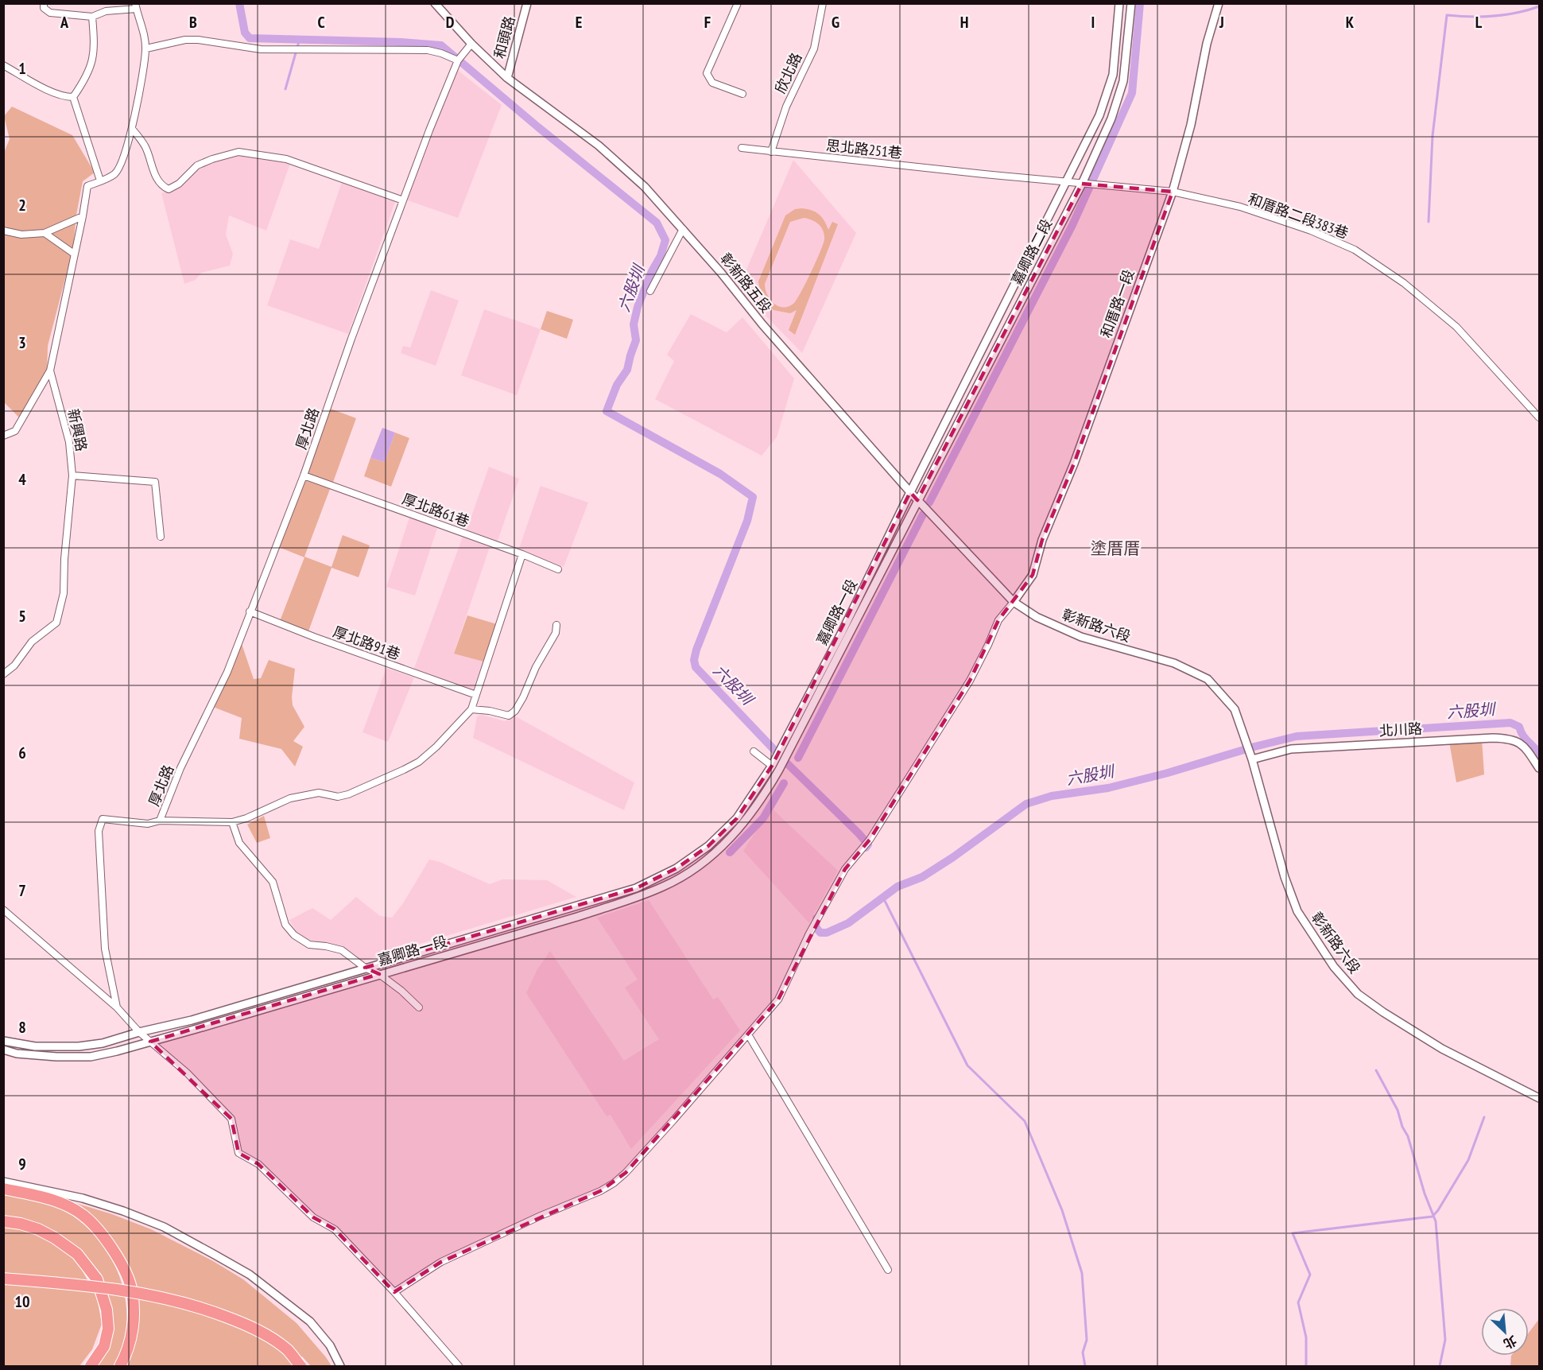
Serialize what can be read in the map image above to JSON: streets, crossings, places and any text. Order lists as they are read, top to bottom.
{
  "streets": {
    "street": [
      "和頭路",
      "欣北路",
      "思北路251巷",
      "和厝路二段383巷",
      "嘉卿路二段",
      "彰新路五段",
      "和厝路一段",
      "厚北路",
      "新興路",
      "厚北路61巷",
      "嘉卿路一段",
      "彰新路六段",
      "厚北路91巷",
      "北川路"
    ]
  },
  "crossings": [
    ["和頭路", "彰新路五段"],
    ["欣北路", "思北路251巷"],
    ["思北路251巷", "和厝路二段383巷"],
    ["和厝路二段383巷", "嘉卿路二段"],
    ["和厝路二段383巷", "和厝路一段"],
    ["嘉卿路二段", "彰新路五段"],
    ["嘉卿路二段", "嘉卿路一段"],
    ["彰新路五段", "和厝路一段"],
    ["彰新路五段", "厚北路"],
    ["彰新路五段", "嘉卿路一段"],
    ["彰新路五段", "彰新路六段"],
    ["和厝路一段", "彰新路六段"],
    ["厚北路", "厚北路61巷"],
    ["厚北路", "厚北路91巷"],
    ["彰新路六段", "北川路"]
  ],
  "districts": ["塗厝厝"],
  "water": ["六股圳"],
  "north": "bottom right",
  "grid": {
    "columns": [
      "A",
      "B",
      "C",
      "D",
      "E",
      "F",
      "G",
      "H",
      "I",
      "J",
      "K",
      "L"
    ],
    "rows": [
      "1",
      "2",
      "3",
      "4",
      "5",
      "6",
      "7",
      "8",
      "9",
      "10"
    ]
  }
}
